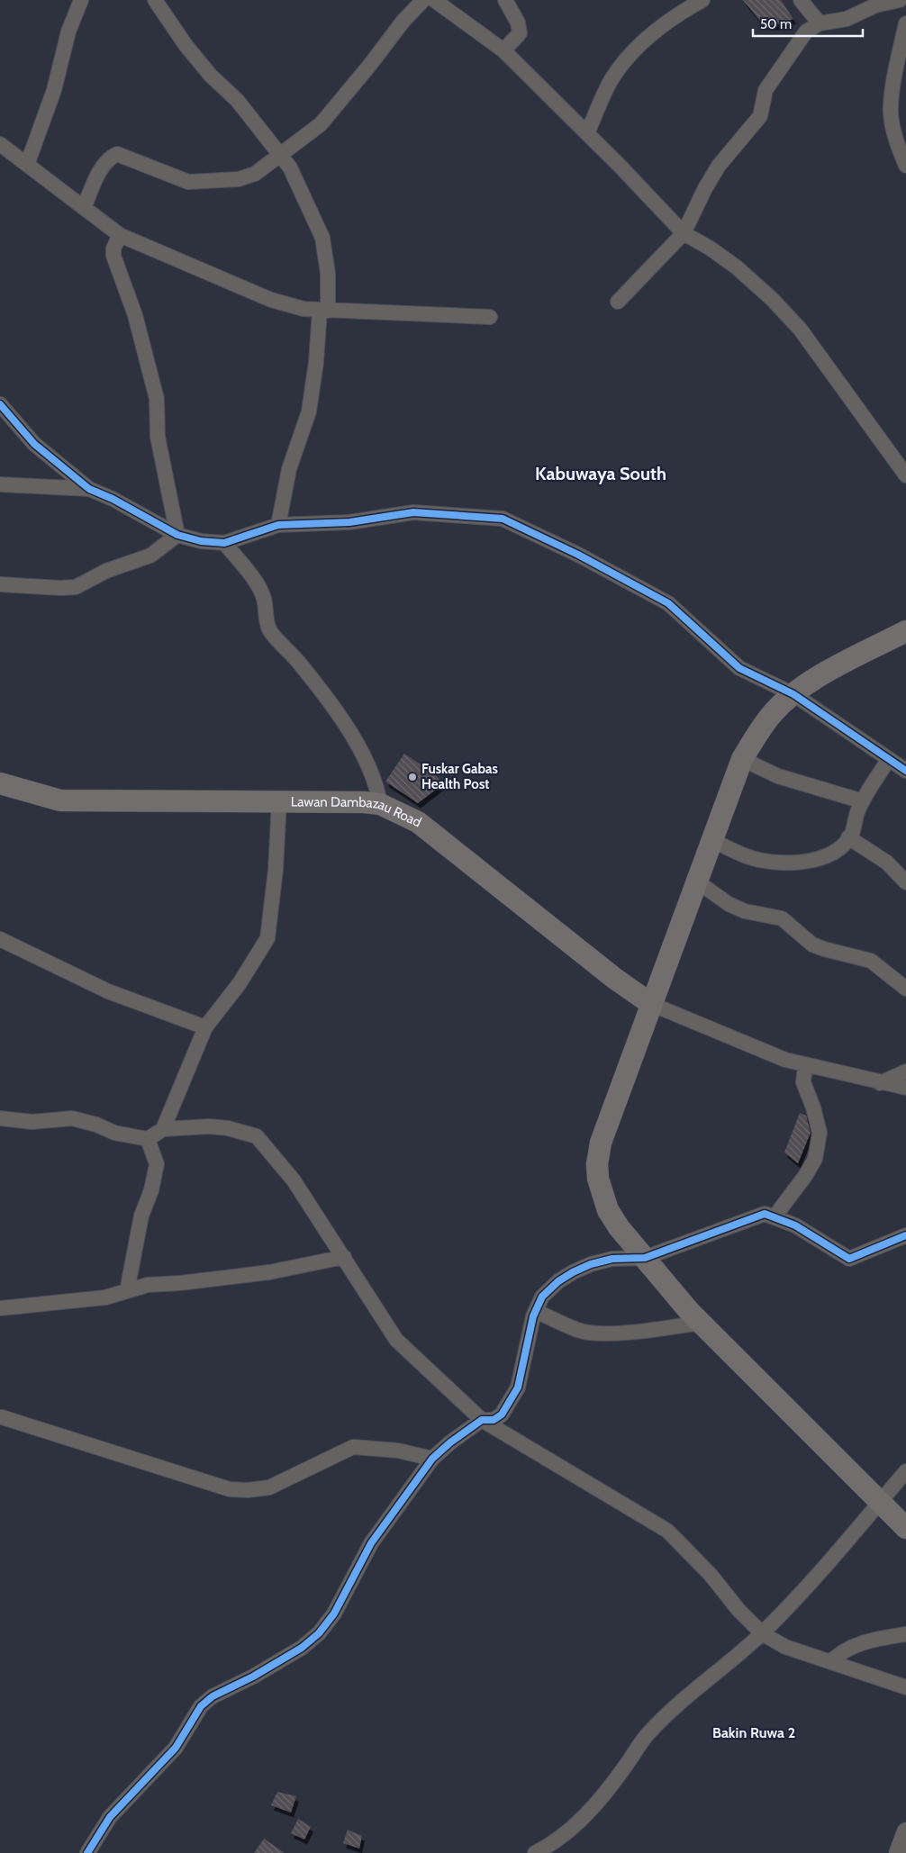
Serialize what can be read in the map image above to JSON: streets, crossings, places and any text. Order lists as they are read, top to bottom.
{
  "streets": {
    "main road": ["Lawan Dambazau Road"]
  },
  "districts": ["Kabuwaya South", "Bakin Ruwa 2"],
  "places": ["Fuskar Gabas Health Post"],
  "scale_bar": "50 m"
}
